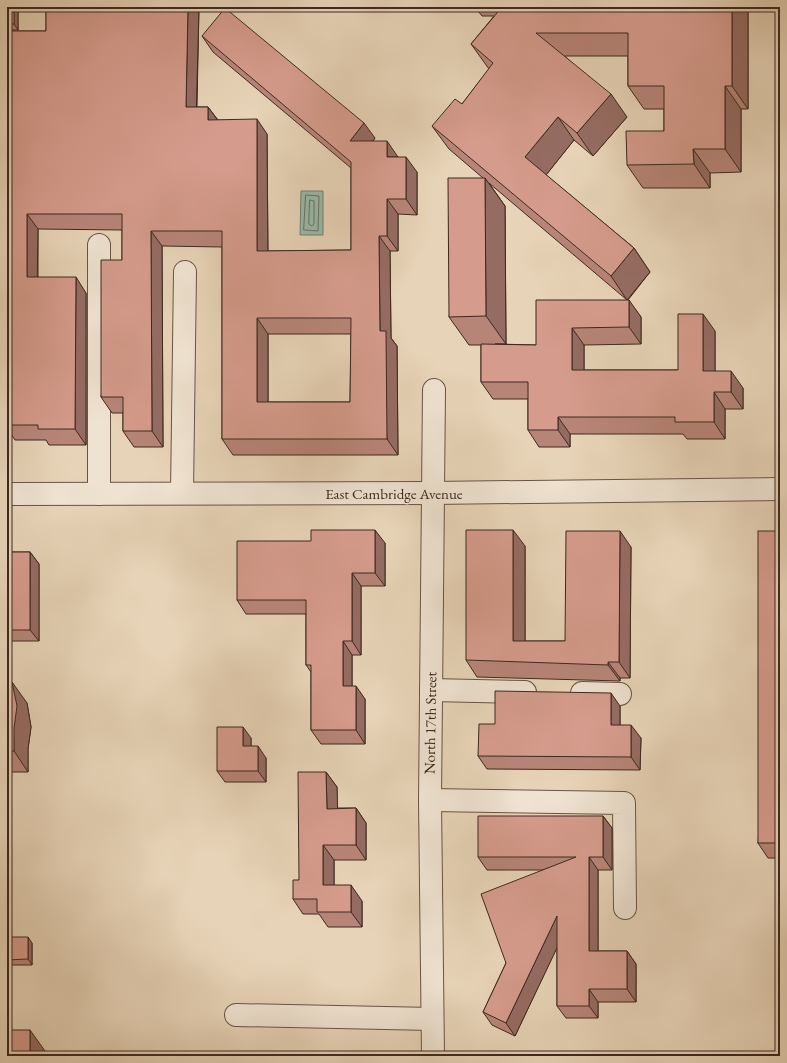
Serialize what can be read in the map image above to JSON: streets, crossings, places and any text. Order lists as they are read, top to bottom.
{
  "streets": {
    "street": ["East Cambridge Avenue", "North 17th Street"]
  },
  "crossings": [
    ["East Cambridge Avenue", "North 17th Street"]
  ]
}
